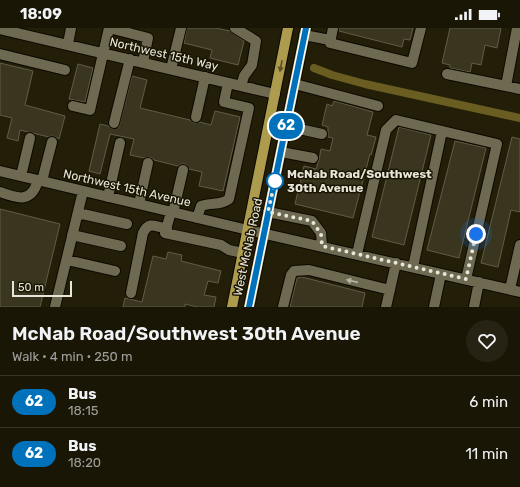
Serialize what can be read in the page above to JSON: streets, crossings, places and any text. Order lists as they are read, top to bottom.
{
  "streets": {
    "main road": ["West McNab Road"],
    "street": ["Northwest 15th Way", "Northwest 15th Avenue"]
  },
  "crossings": [
    ["Northwest 15th Way", "West McNab Road"],
    ["Northwest 15th Avenue", "West McNab Road"]
  ],
  "places": ["McNab Road/Southwest 30th Avenue"],
  "lines": ["bus line 62"],
  "scale_bar": "50 m",
  "page": {
    "status": "18:09",
    "on_map": "62",
    "scale": "50 m",
    "heading": ["McNab Road/Southwest 30th Avenue", "Walk · 4 min · 250 m"],
    "list": [
      {
        "mark": "62",
        "name": "Bus",
        "note": "18:15",
        "value": "6 min"
      },
      {
        "mark": "62",
        "name": "Bus",
        "note": "18:20",
        "value": "11 min"
      }
    ]
  }
}
